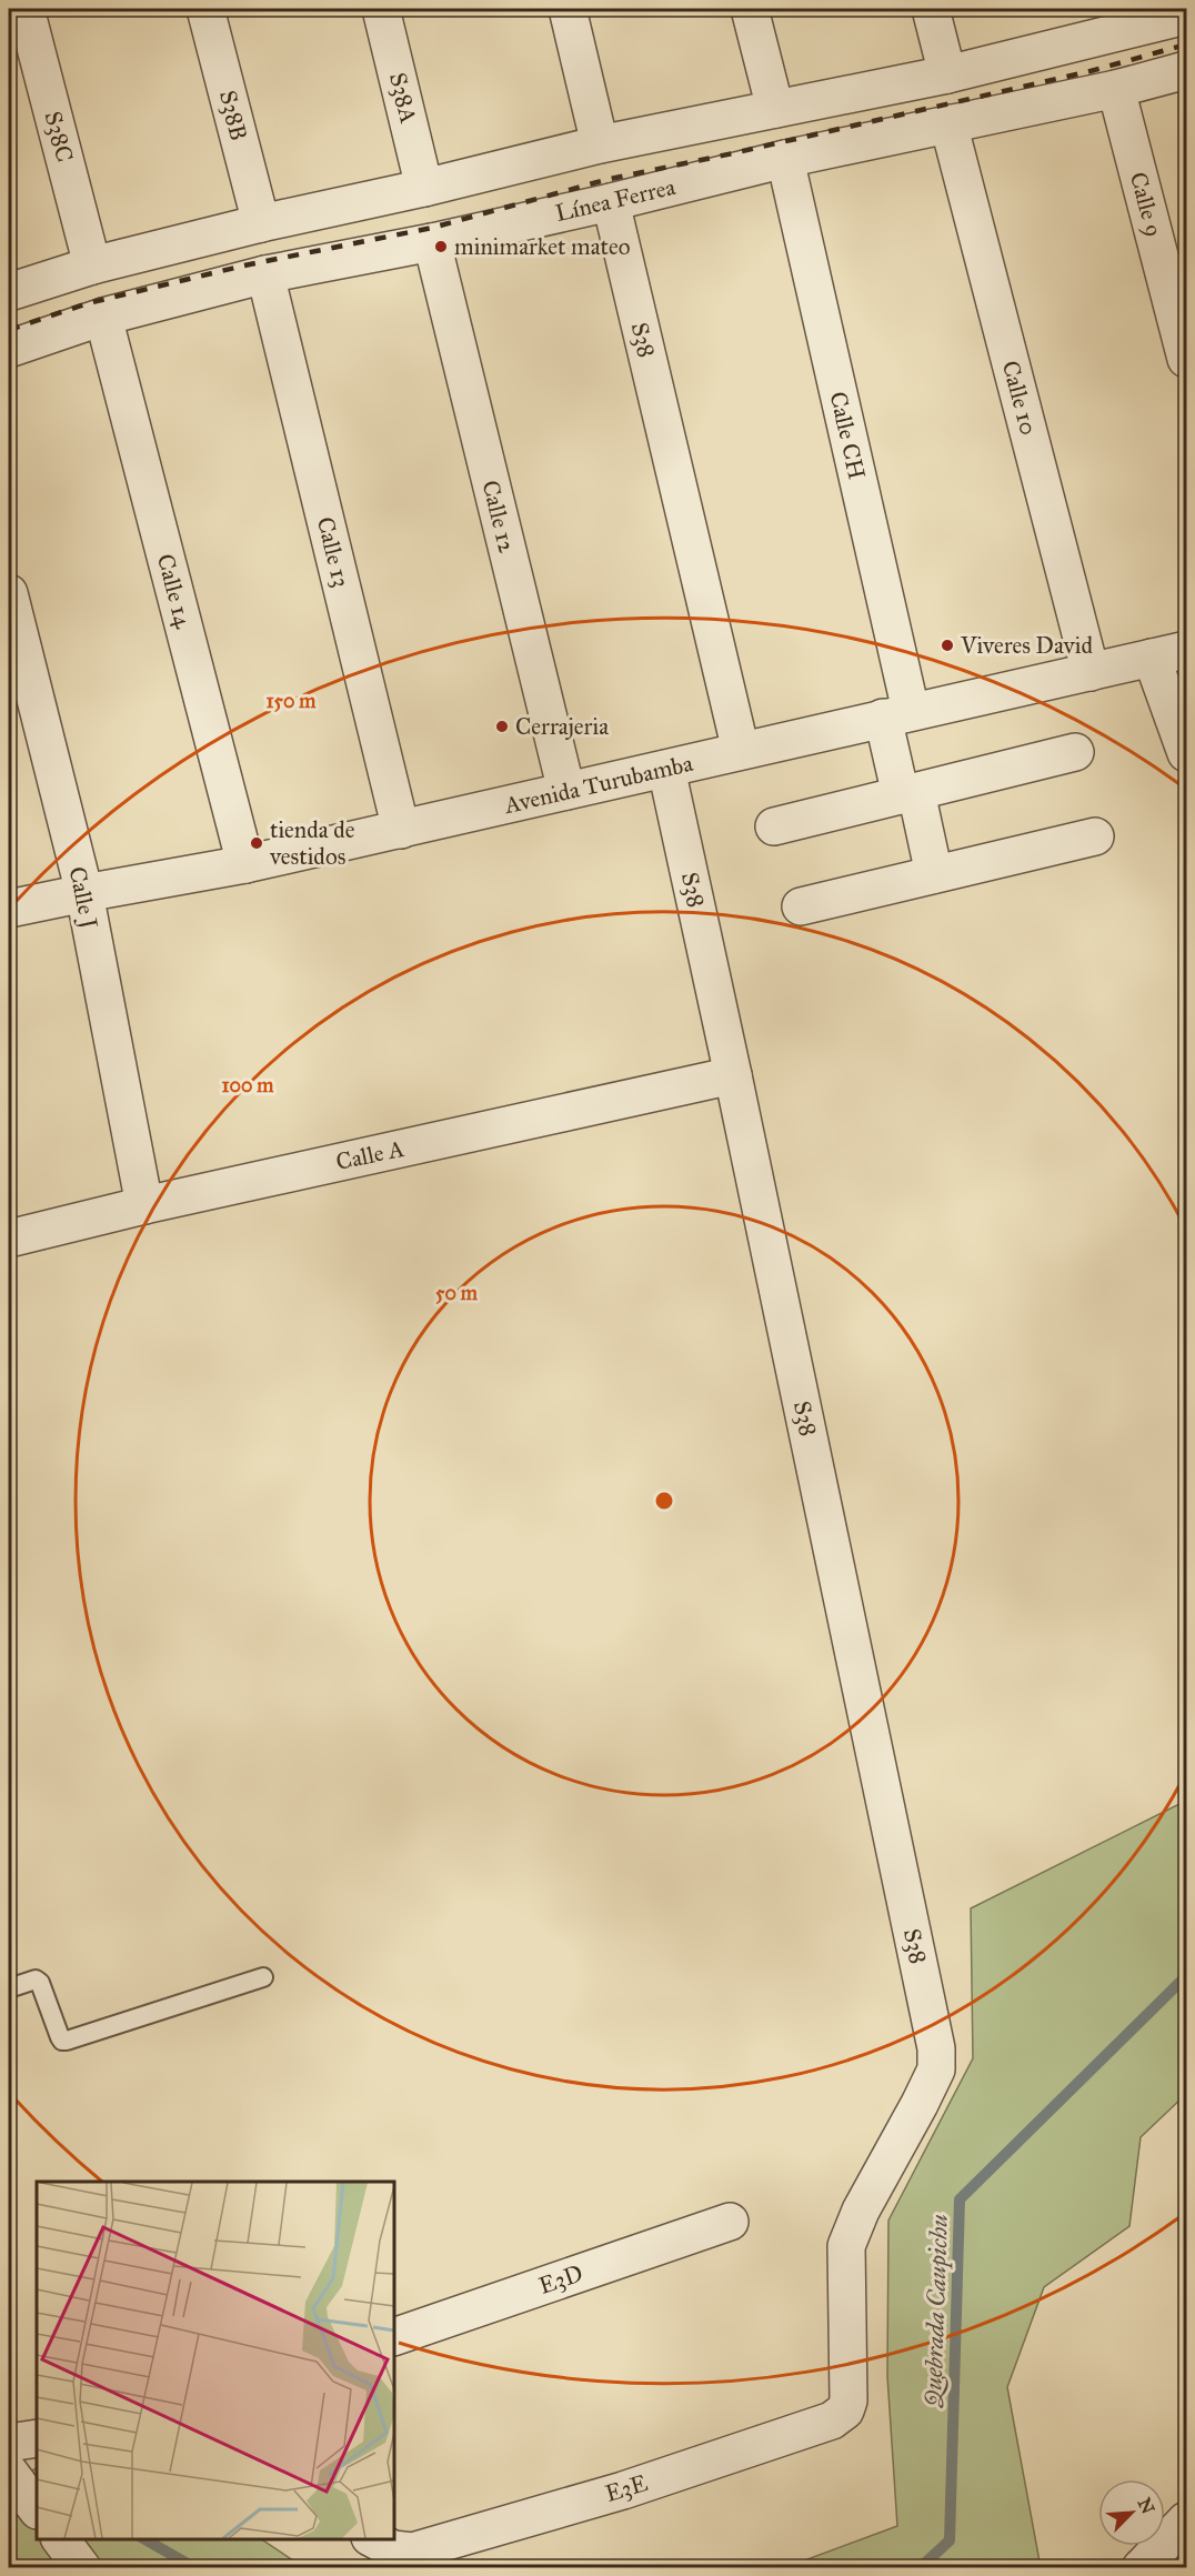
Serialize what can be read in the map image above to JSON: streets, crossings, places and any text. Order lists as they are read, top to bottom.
{
  "streets": {
    "street": [
      "S38A",
      "S38B",
      "S38C",
      "Línea Ferrea",
      "Calle 9",
      "S38",
      "Calle 10",
      "Calle CH",
      "Calle 12",
      "Calle 13",
      "Calle 14",
      "Avenida Turubamba",
      "Calle J",
      "Calle A",
      "E3D",
      "E3E"
    ]
  },
  "crossings": [
    ["Línea Ferrea", "Calle 9"],
    ["Línea Ferrea", "S38"],
    ["Línea Ferrea", "Calle 10"],
    ["Línea Ferrea", "Calle CH"],
    ["Línea Ferrea", "Calle 12"],
    ["Línea Ferrea", "Calle 13"],
    ["Línea Ferrea", "Calle 14"],
    ["S38", "Avenida Turubamba"],
    ["S38", "Calle A"],
    ["S38", "E3E"],
    ["Calle 10", "Avenida Turubamba"],
    ["Calle CH", "Avenida Turubamba"],
    ["Calle 12", "Avenida Turubamba"],
    ["Calle 13", "Avenida Turubamba"],
    ["Calle 14", "Avenida Turubamba"],
    ["Avenida Turubamba", "Calle J"],
    ["Calle J", "Calle A"]
  ],
  "water": ["Quebrada Caupichu"],
  "places": [
    "minimarket mateo",
    "Viveres David",
    "Cerrajeria",
    "tienda de vestidos"
  ],
  "north": "top right",
  "rings": ["150 m", "100 m", "50 m"]
}
